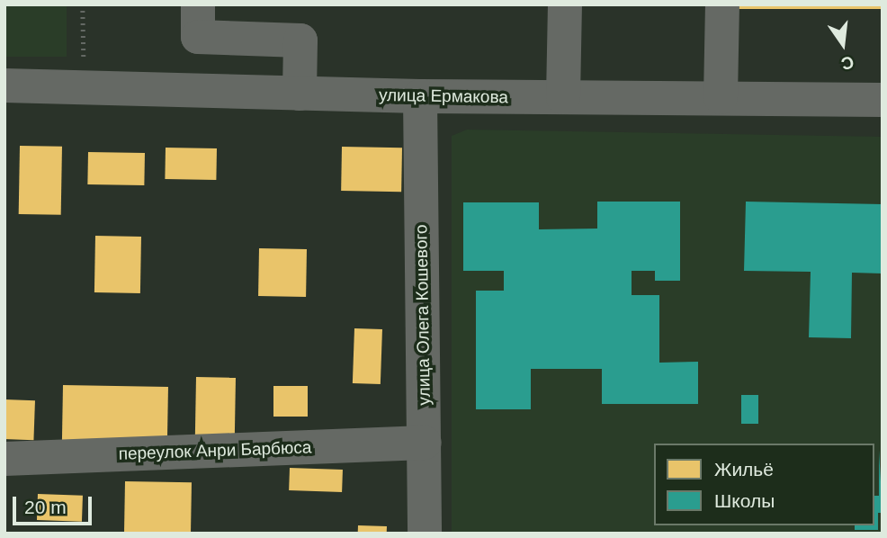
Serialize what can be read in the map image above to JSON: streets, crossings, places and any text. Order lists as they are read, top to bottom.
{
  "streets": {
    "street": ["улица Ермакова", "улица Олега Кошевого", "переулок Анри Барбюса"]
  },
  "crossings": [
    ["улица Ермакова", "улица Олега Кошевого"],
    ["улица Олега Кошевого", "переулок Анри Барбюса"]
  ],
  "legend": ["Жильё", "Школы"],
  "scale_bar": "20 m",
  "north": "bottom"
}
